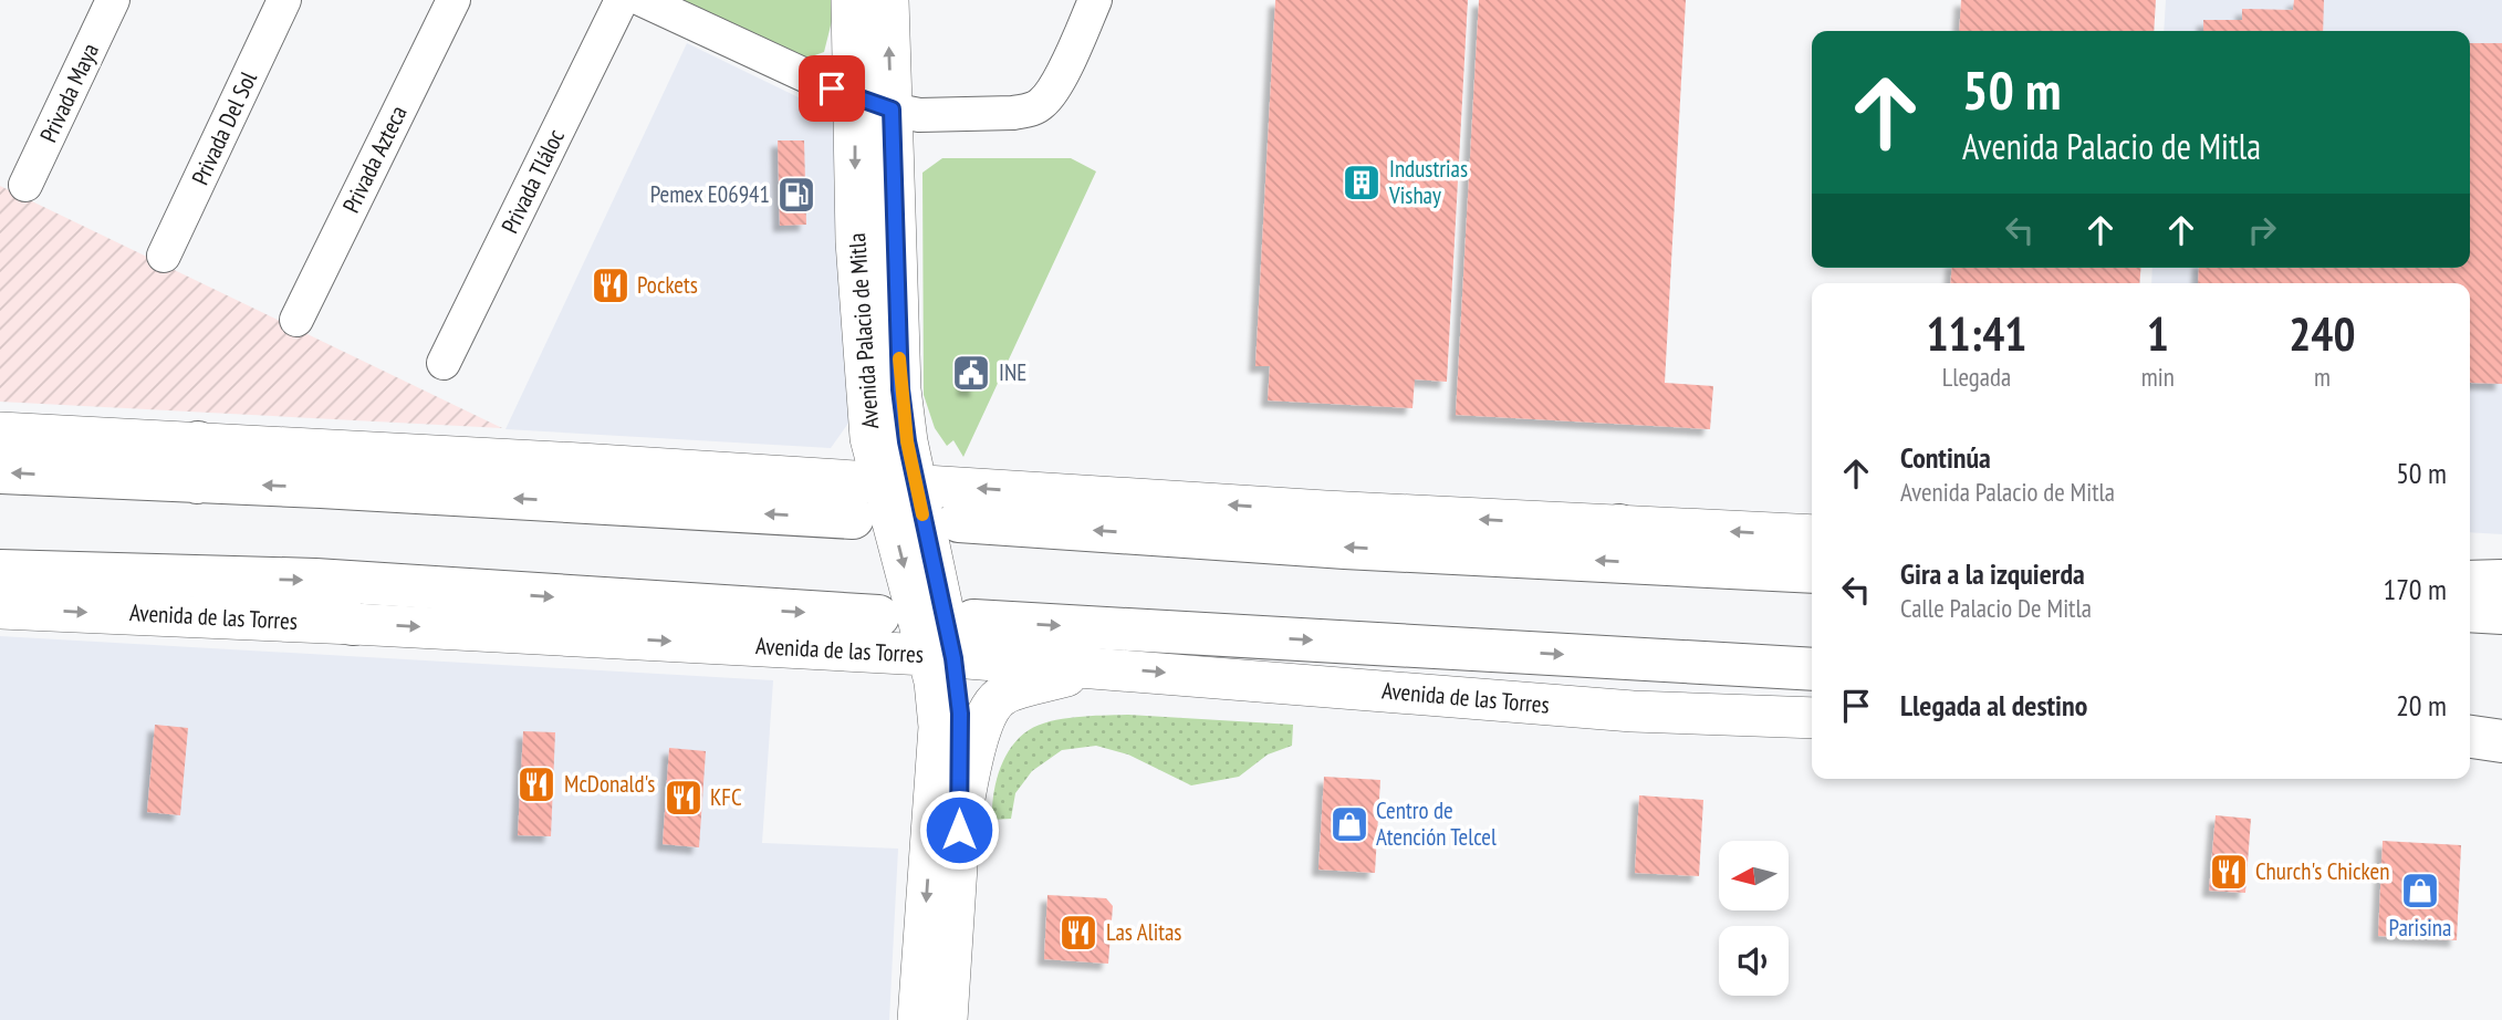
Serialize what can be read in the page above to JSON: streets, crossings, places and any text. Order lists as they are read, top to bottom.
{
  "streets": {
    "highway": ["Avenida de las Torres"],
    "main road": ["Avenida Palacio de Mitla"],
    "street": [
      "Privada Maya",
      "Privada Del Sol",
      "Privada Azteca",
      "Privada Tláloc"
    ]
  },
  "crossings": [
    ["Avenida Palacio de Mitla", "Avenida de las Torres"]
  ],
  "places": {
    "building": ["Industrias Vishay"],
    "fuel station": ["Pemex E06941"],
    "restaurant": [
      "Pockets",
      "McDonald's",
      "KFC",
      "Church's Chicken",
      "Las Alitas"
    ],
    "public building": ["INE"],
    "shop": ["Centro de Atención Telcel", "Parisina"]
  },
  "north": "left",
  "page": {
    "turn": ["50 m", "Avenida Palacio de Mitla"],
    "eta": [
      "11:41",
      "Llegada",
      "1",
      "min",
      "240",
      "m"
    ],
    "list": [
      {
        "name": "Continúa",
        "note": "Avenida Palacio de Mitla",
        "value": "50 m"
      },
      {
        "name": "Gira a la izquierda",
        "note": "Calle Palacio De Mitla",
        "value": "170 m"
      },
      {
        "name": "Llegada al destino",
        "value": "20 m"
      }
    ]
  }
}
